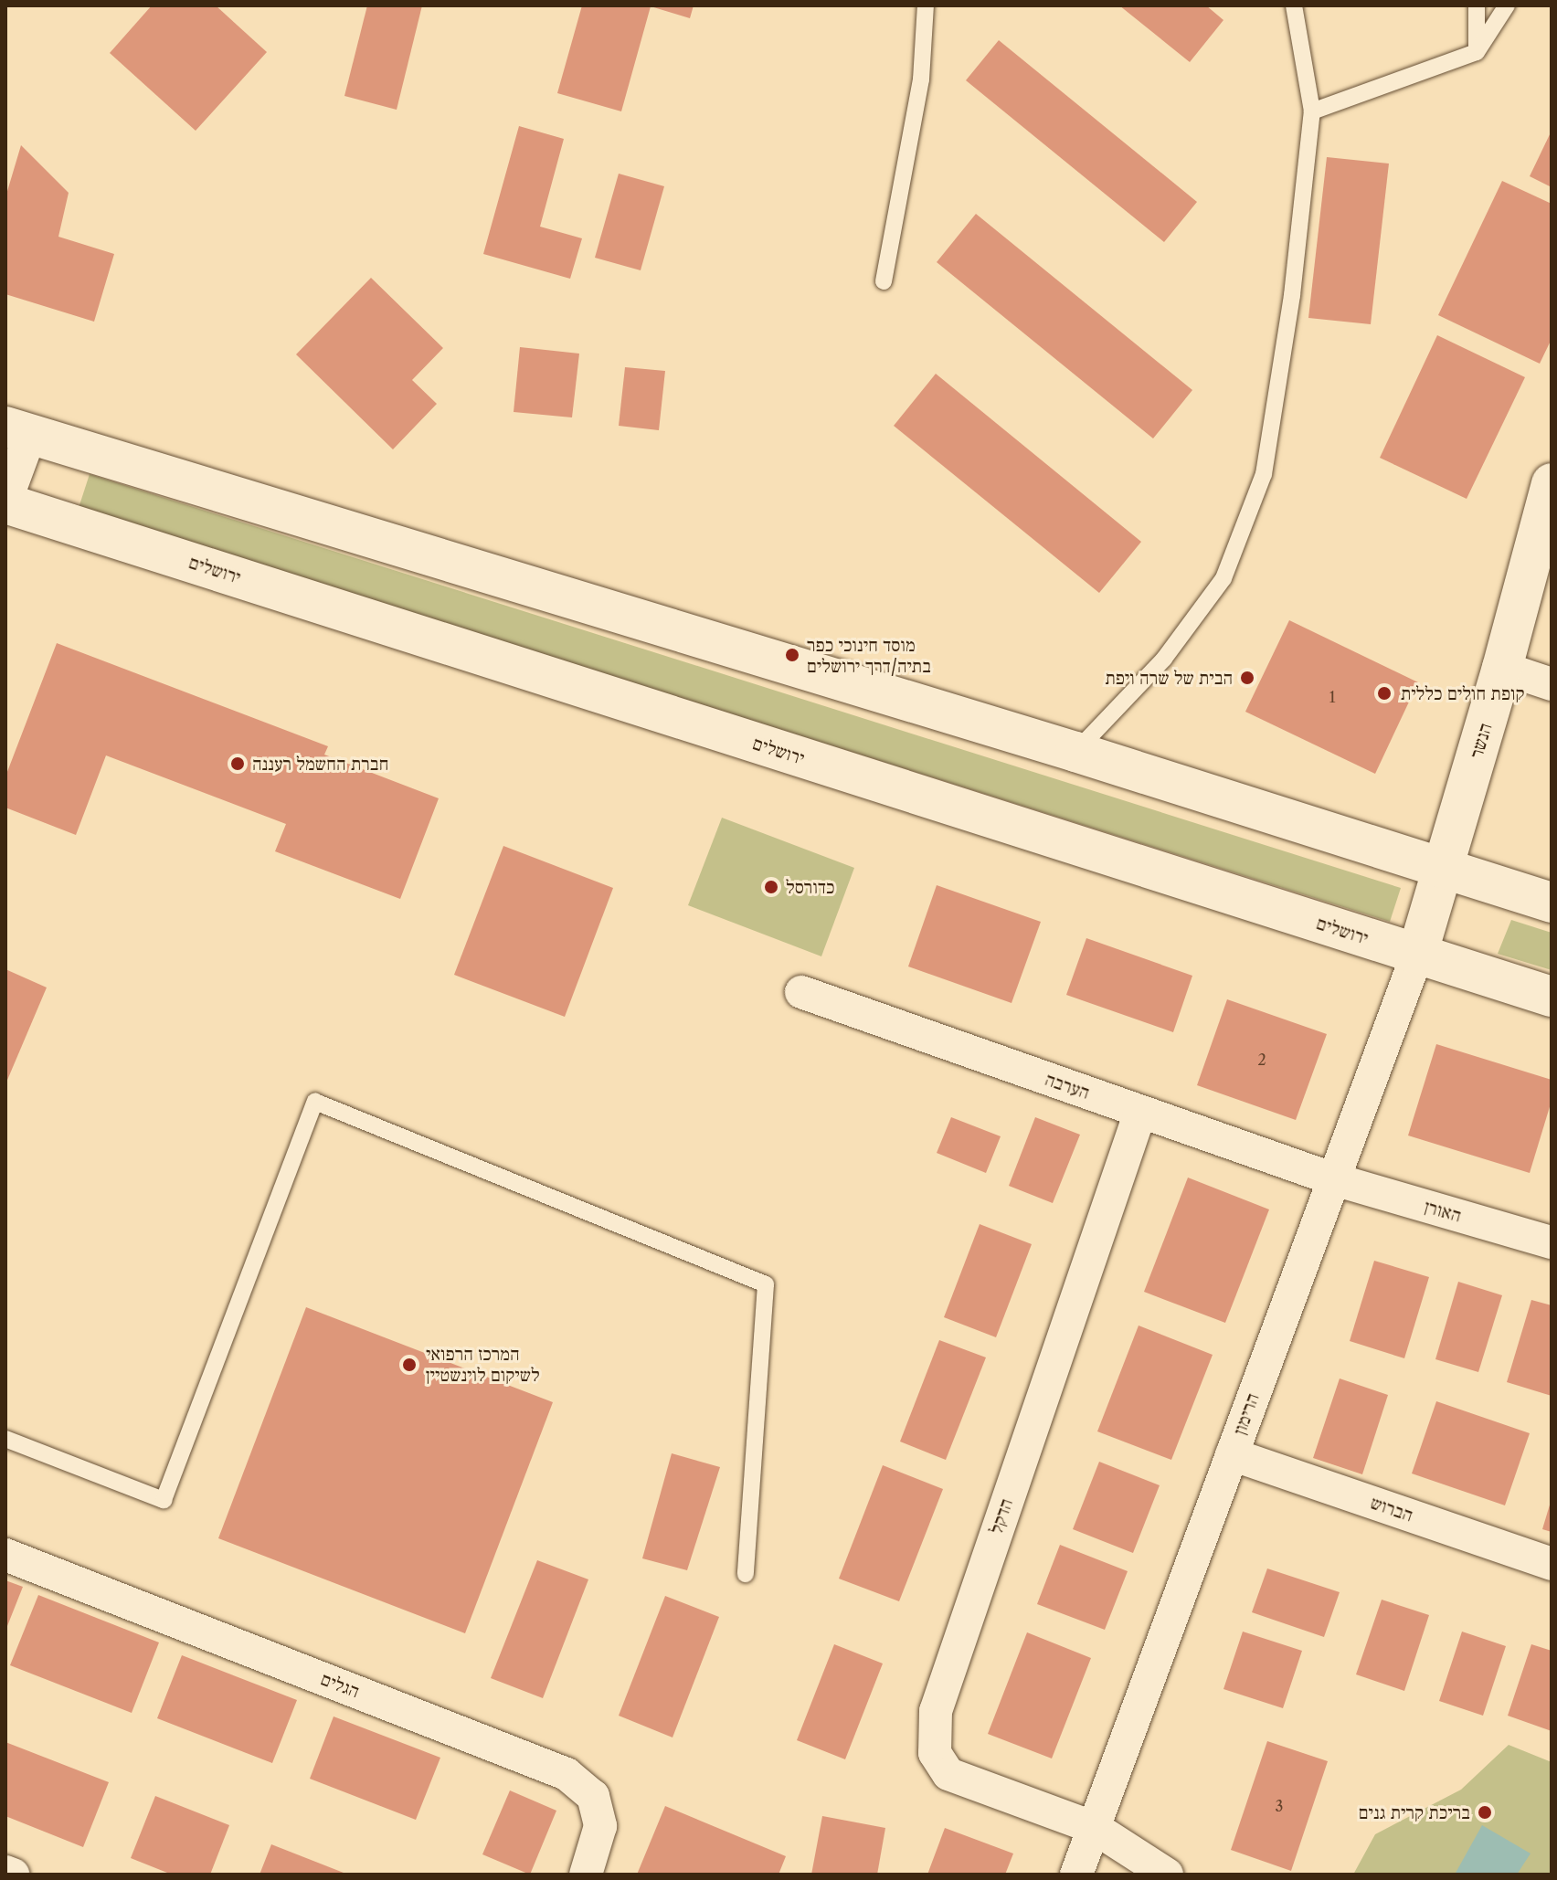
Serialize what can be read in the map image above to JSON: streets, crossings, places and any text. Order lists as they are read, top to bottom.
{
  "streets": {
    "main road": ["ירושלים", "הנשר"],
    "street": [
      "הערבה",
      "האורן",
      "הרימון",
      "הברוש",
      "הדקל",
      "הגלים"
    ]
  },
  "crossings": [
    ["ירושלים", "הנשר"],
    ["ירושלים", "הרימון"],
    ["הנשר", "הרימון"],
    ["הערבה", "האורן"],
    ["הערבה", "הרימון"],
    ["הערבה", "הדקל"],
    ["האורן", "הרימון"],
    ["הרימון", "הברוש"],
    ["הרימון", "הדקל"]
  ],
  "places": [
    "מוסד חינוכי כפר בתיה/דרך ירושלים",
    "הבית של שרה ויפת",
    "קופת חולים כללית",
    "חברת החשמל רעננה",
    "כדורסל",
    "המרכז הרפואי לשיקום לוינשטיין",
    "בריכת קרית גנים"
  ],
  "house_numbers": ["1", "2", "3"]
}
